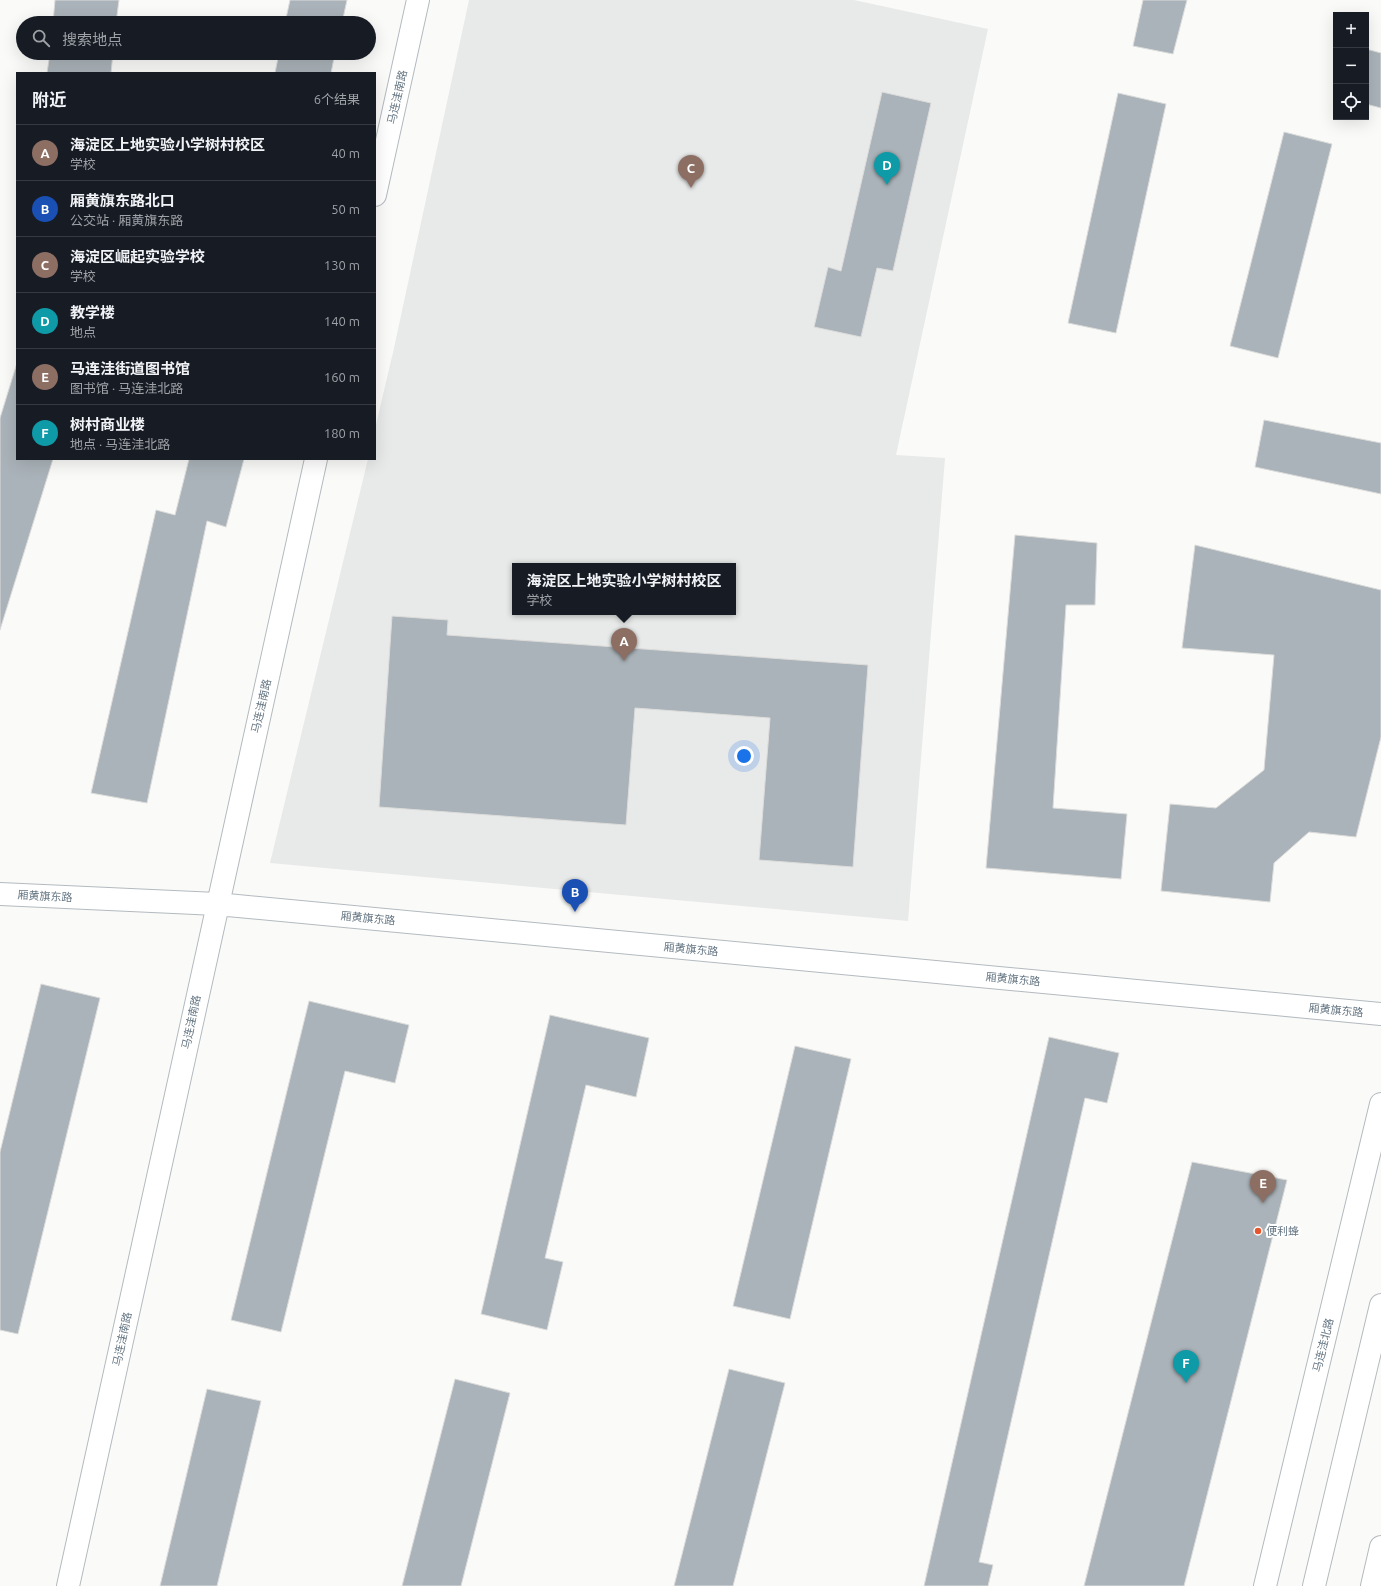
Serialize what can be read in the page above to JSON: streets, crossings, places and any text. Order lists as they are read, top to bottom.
{
  "streets": {
    "street": ["马连洼南路", "厢黄旗东路", "马连洼北路"]
  },
  "crossings": [
    ["马连洼南路", "厢黄旗东路"]
  ],
  "places": ["便利蜂"],
  "page": {
    "map_buttons": ["+", "−"],
    "search": "搜索地点",
    "heading": ["附近", "6个结果"],
    "list": [
      {
        "mark": "A",
        "name": "海淀区上地实验小学树村校区",
        "note": "学校",
        "value": "40 m"
      },
      {
        "mark": "B",
        "name": "厢黄旗东路北口",
        "note": "公交站 · 厢黄旗东路",
        "value": "50 m"
      },
      {
        "mark": "C",
        "name": "海淀区崛起实验学校",
        "note": "学校",
        "value": "130 m"
      },
      {
        "mark": "D",
        "name": "教学楼",
        "note": "地点",
        "value": "140 m"
      },
      {
        "mark": "E",
        "name": "马连洼街道图书馆",
        "note": "图书馆 · 马连洼北路",
        "value": "160 m"
      },
      {
        "mark": "F",
        "name": "树村商业楼",
        "note": "地点 · 马连洼北路",
        "value": "180 m"
      }
    ],
    "pins": [
      "D",
      "C",
      "A",
      "B",
      "E",
      "F"
    ],
    "popup": ["海淀区上地实验小学树村校区", "学校"]
  }
}
